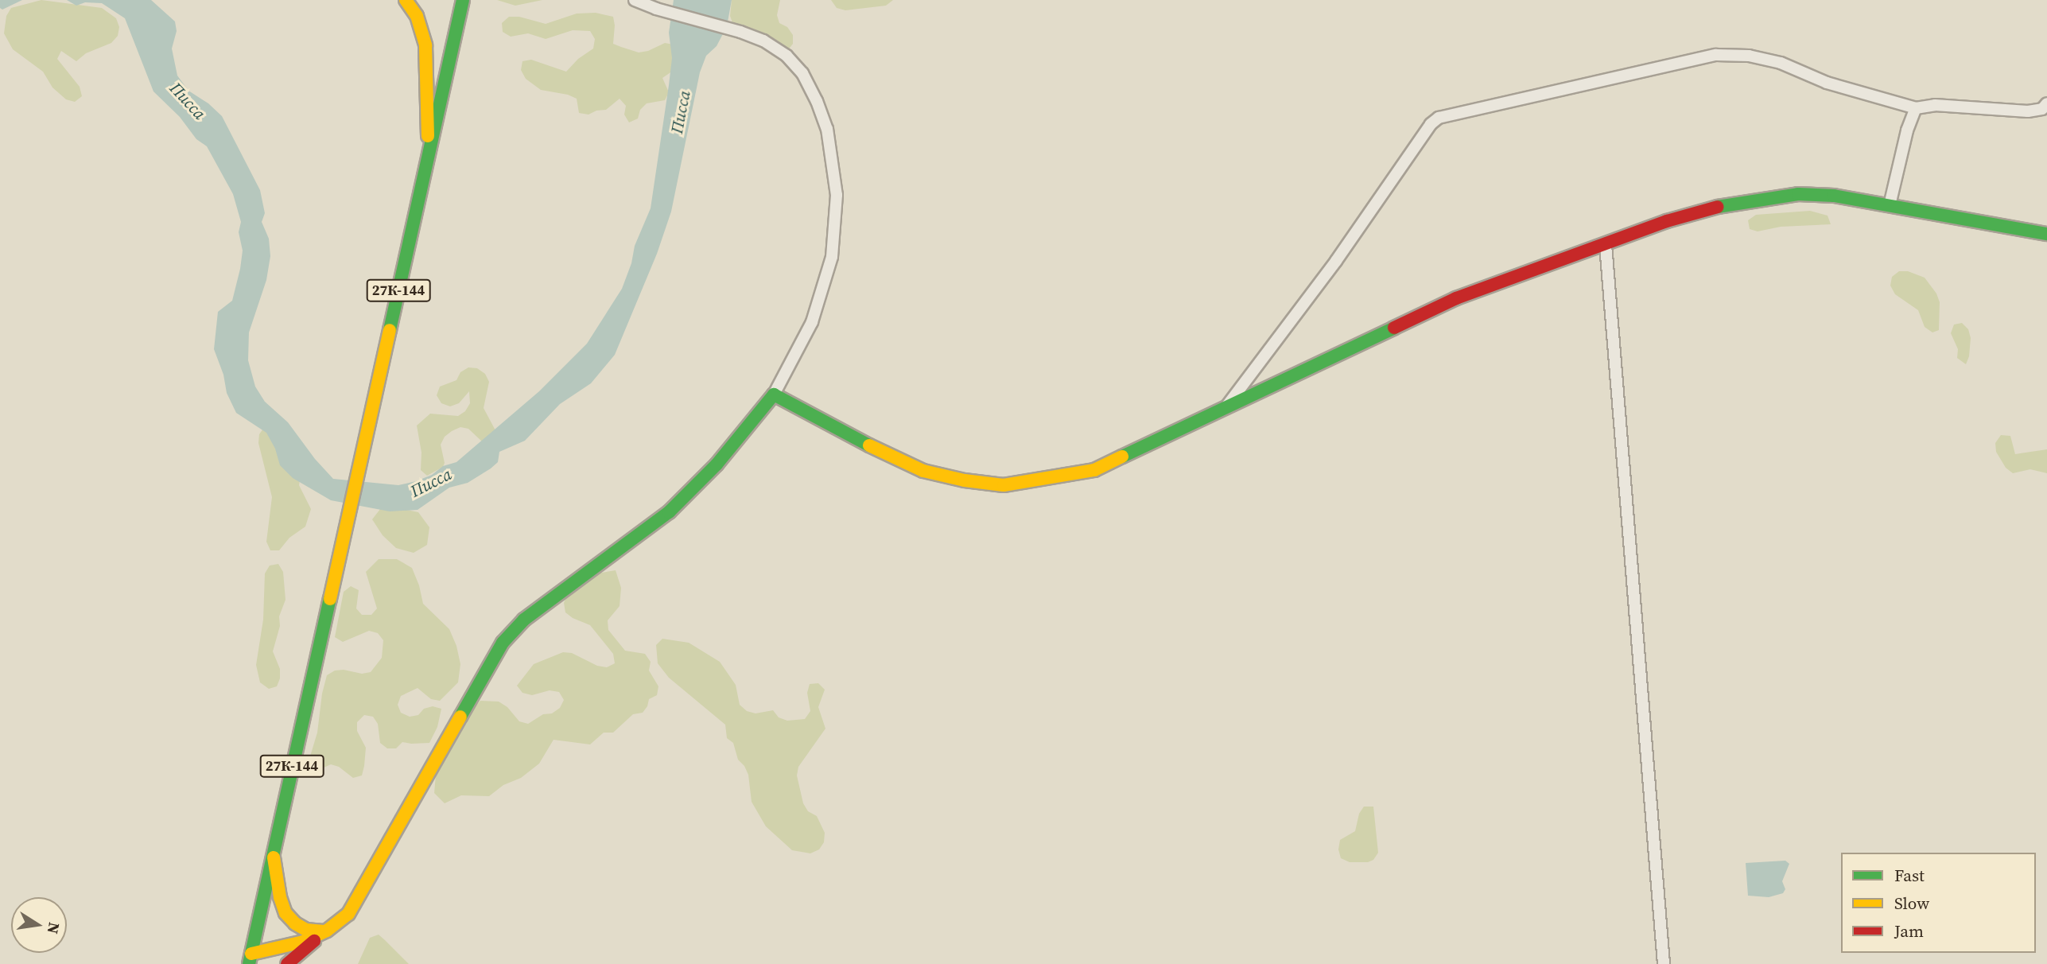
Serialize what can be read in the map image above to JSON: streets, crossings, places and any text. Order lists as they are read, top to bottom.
{
  "streets": {
    "street": ["27К-144"]
  },
  "water": ["Писса"],
  "legend": ["Fast", "Slow", "Jam"],
  "north": "right"
}
